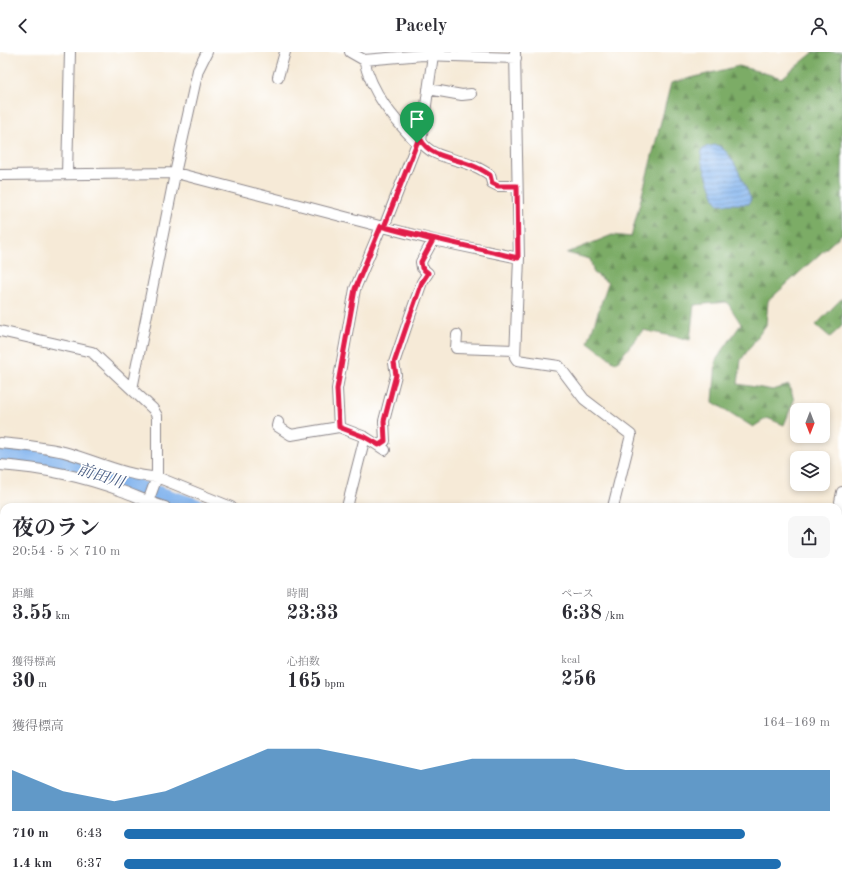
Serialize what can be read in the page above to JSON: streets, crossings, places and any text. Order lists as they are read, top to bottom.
{
  "water": ["前田川"],
  "north": "bottom",
  "page": {
    "header": "Pacely",
    "heading": ["夜のラン", "20:54 · 5 × 710 m"],
    "stats": [
      ["距離", "3.55 km"],
      ["時間", "23:33"],
      ["ペース", "6:38 /km"],
      ["獲得標高", "30 m"],
      ["心拍数", "165 bpm"],
      ["kcal", "256"]
    ],
    "chart": ["獲得標高", "164–169 m"],
    "list": [
      {
        "name": "710 m",
        "note": "6:43"
      },
      {
        "name": "1.4 km",
        "note": "6:37"
      }
    ]
  }
}
